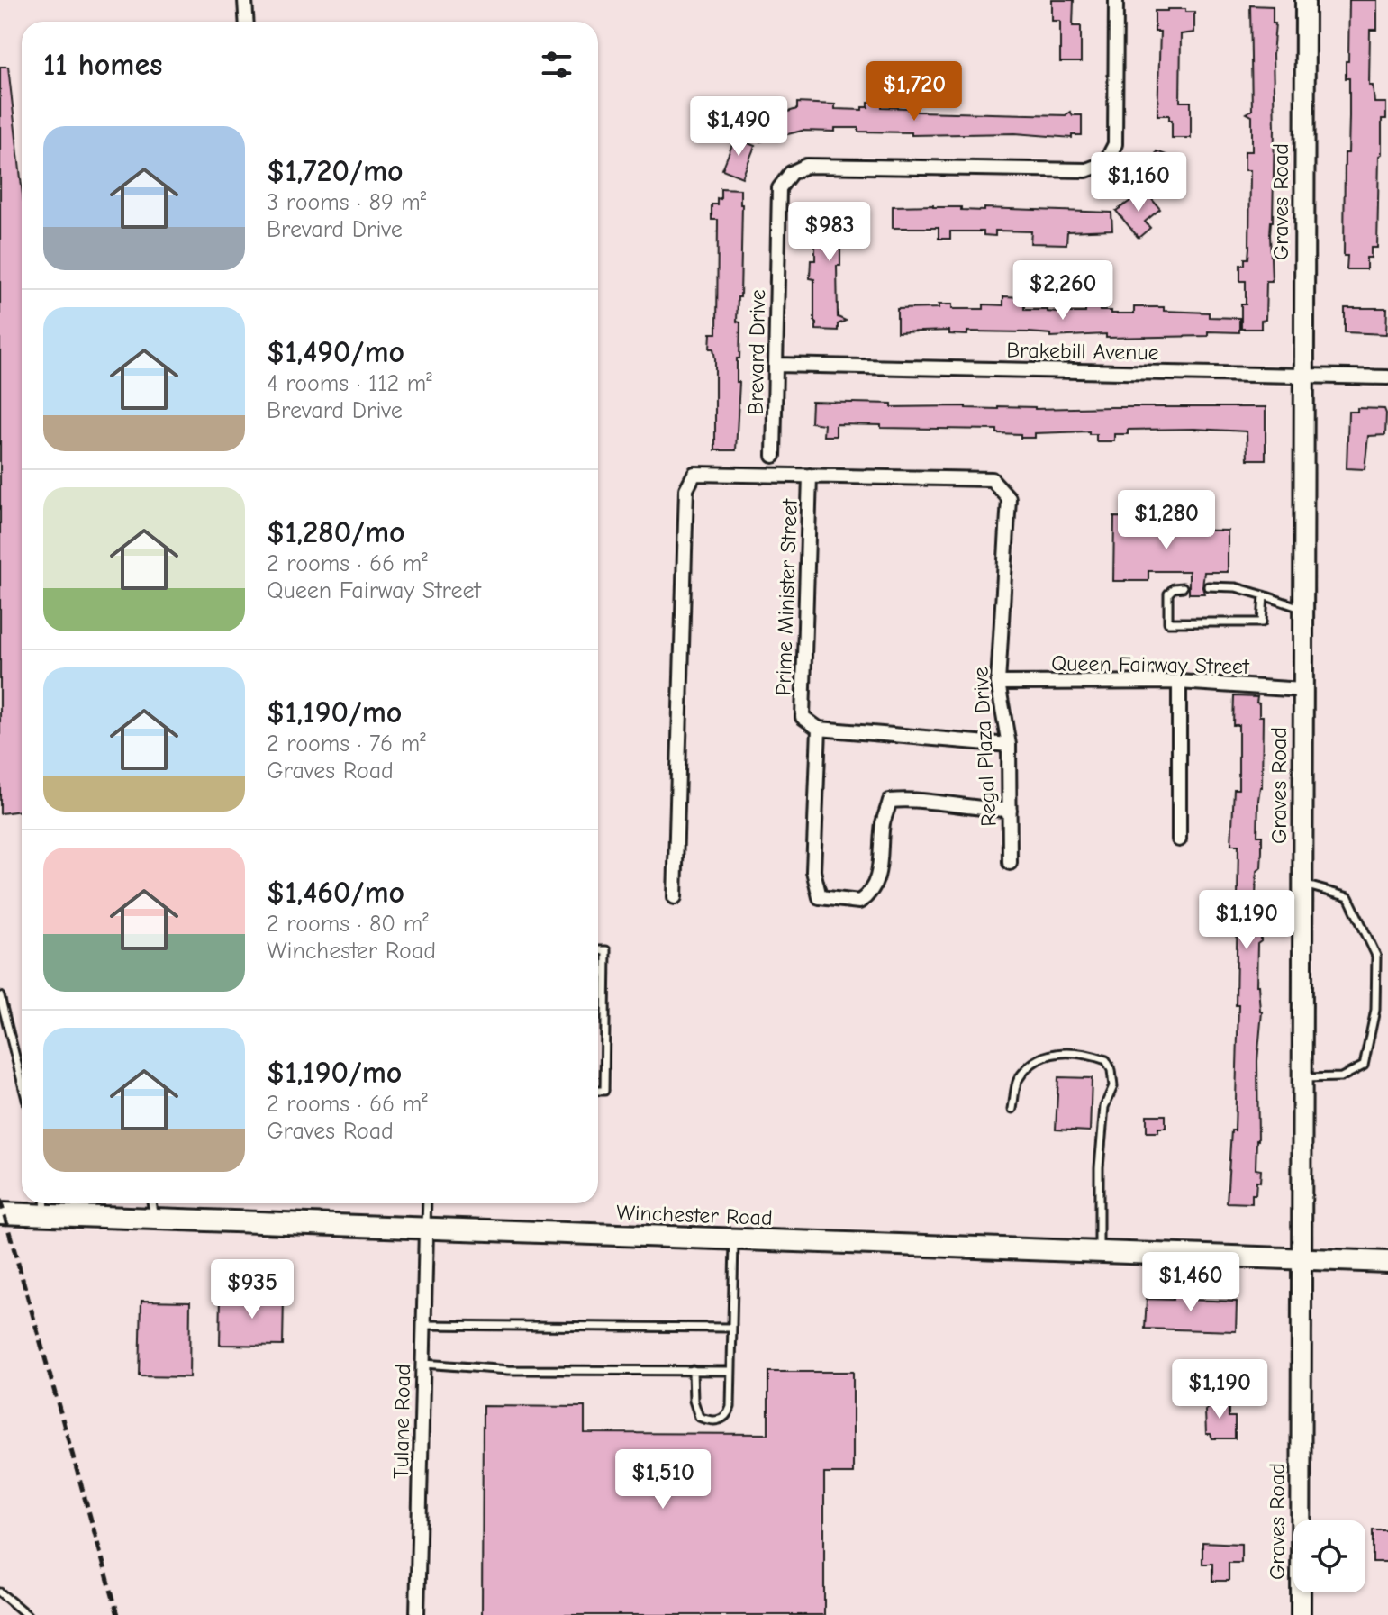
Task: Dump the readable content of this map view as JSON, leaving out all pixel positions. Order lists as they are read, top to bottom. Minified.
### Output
{"streets":{"main road":["Winchester Road"],"street":["Graves Road","Brakebill Avenue","Brevard Drive","Prime Minister Street","Queen Fairway Street","Regal Plaza Drive","Tulane Road"]},"crossings":[["Graves Road","Brakebill Avenue"],["Graves Road","Queen Fairway Street"],["Graves Road","Winchester Road"],["Brakebill Avenue","Brevard Drive"],["Prime Minister Street","Regal Plaza Drive"],["Queen Fairway Street","Regal Plaza Drive"],["Winchester Road","Tulane Road"]],"page":{"heading":"11 homes","price":["$1,720","$1,490","$1,160","$983","$2,260","$1,280","$1,190","$1,460","$935","$1,190","$1,510"],"list":[{"name":"$1,720/mo","note":"3 rooms · 89 m² · Brevard Drive"},{"name":"$1,490/mo","note":"4 rooms · 112 m² · Brevard Drive"},{"name":"$1,280/mo","note":"2 rooms · 66 m² · Queen Fairway Street"},{"name":"$1,190/mo","note":"2 rooms · 76 m² · Graves Road"},{"name":"$1,460/mo","note":"2 rooms · 80 m² · Winchester Road"},{"name":"$1,190/mo","note":"2 rooms · 66 m² · Graves Road"}]}}
